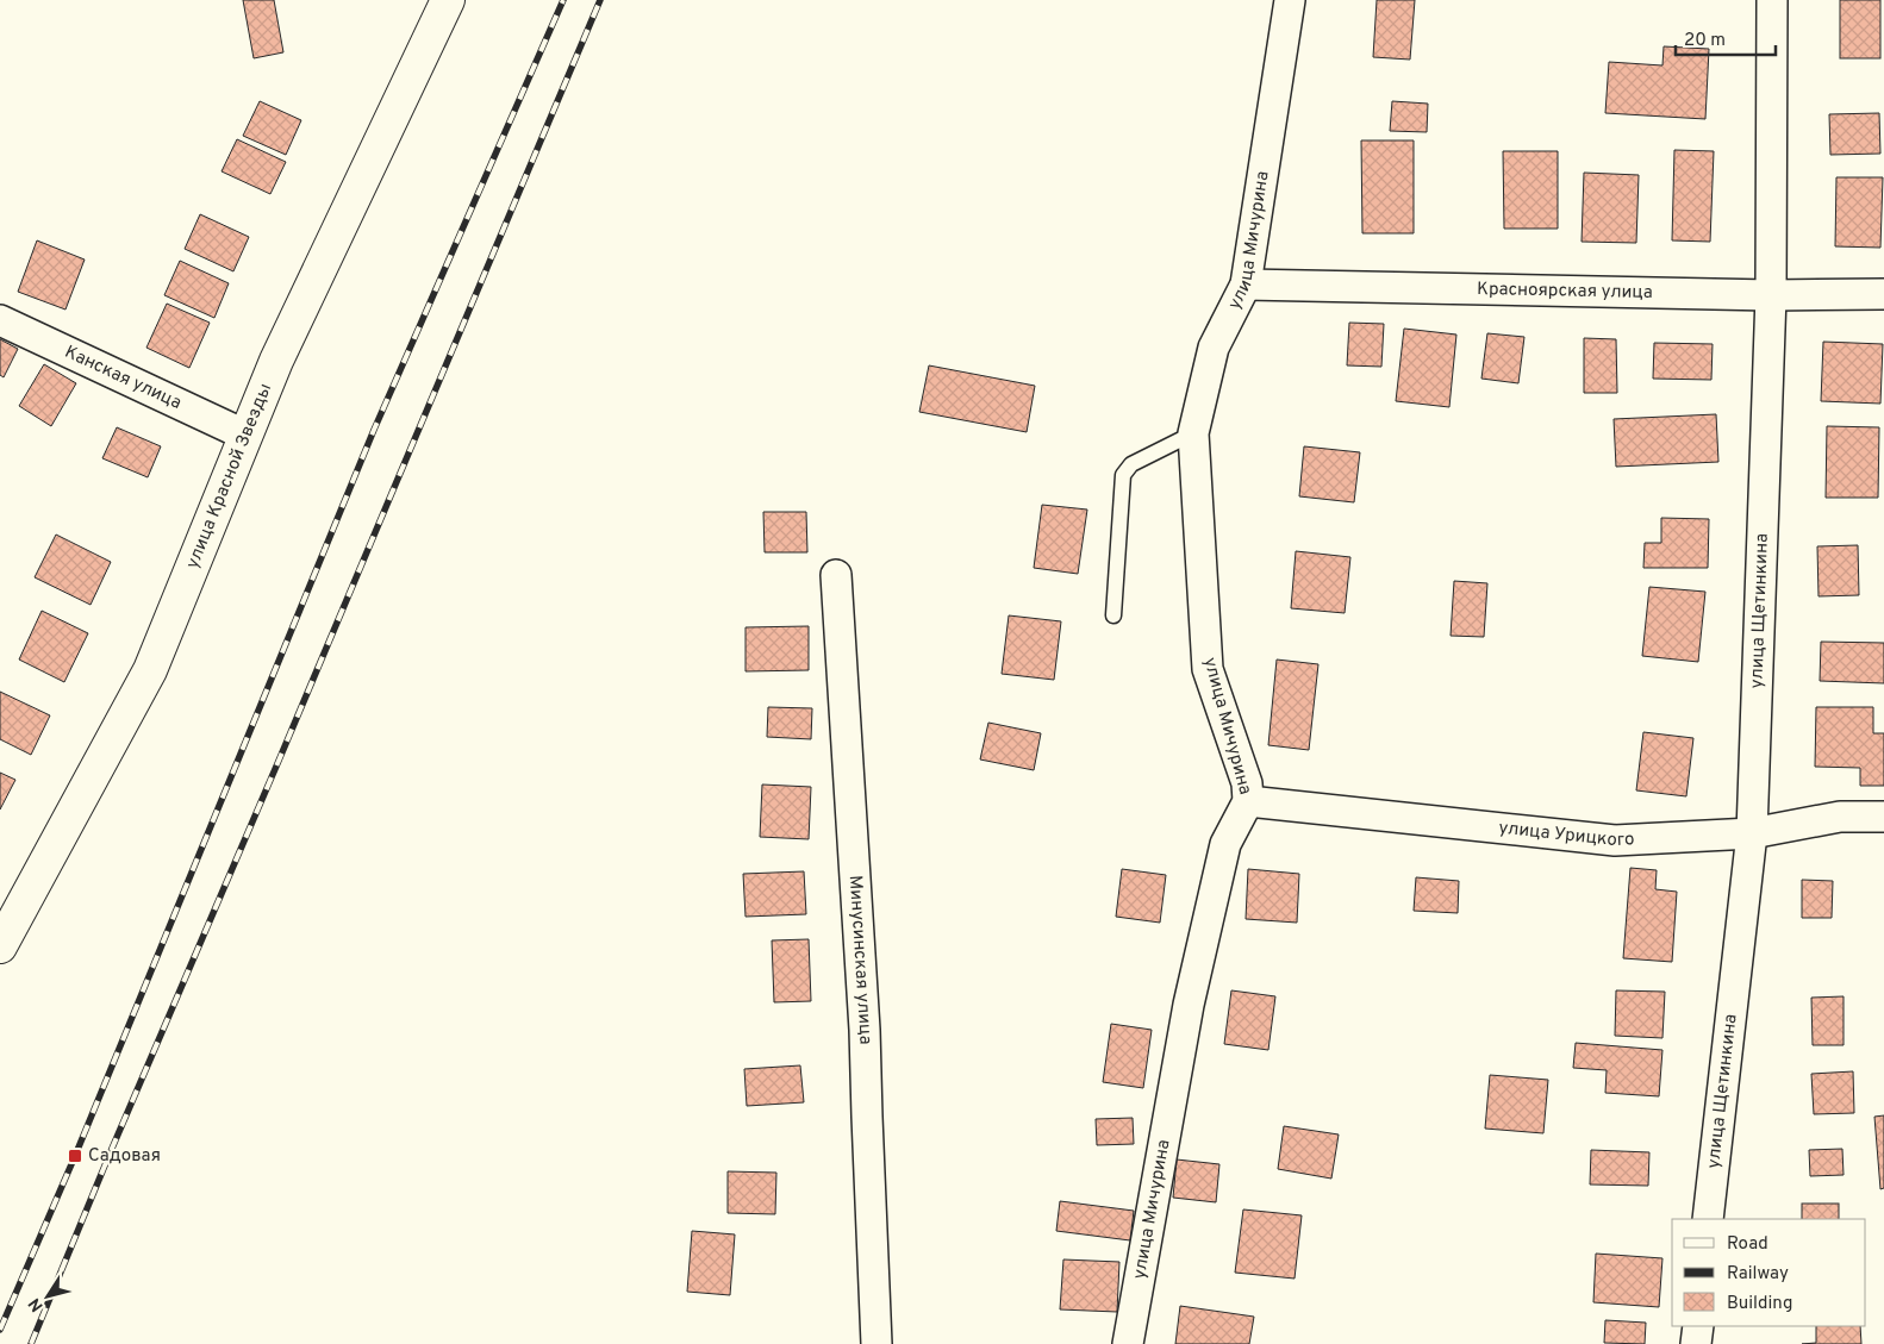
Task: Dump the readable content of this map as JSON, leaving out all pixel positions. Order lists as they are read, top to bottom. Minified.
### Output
{"streets":{"street":["улица Мичурина","Красноярская улица","Канская улица","улица Красной Звезды","улица Щетинкина","улица Урицкого","Минусинская улица"]},"crossings":[["улица Мичурина","Красноярская улица"],["улица Мичурина","улица Урицкого"],["Красноярская улица","улица Щетинкина"],["Канская улица","улица Красной Звезды"],["улица Щетинкина","улица Урицкого"]],"places":{"transit":["Садовая"]},"legend":["Road","Railway","Building"],"scale_bar":"20 m","north":"bottom left"}
